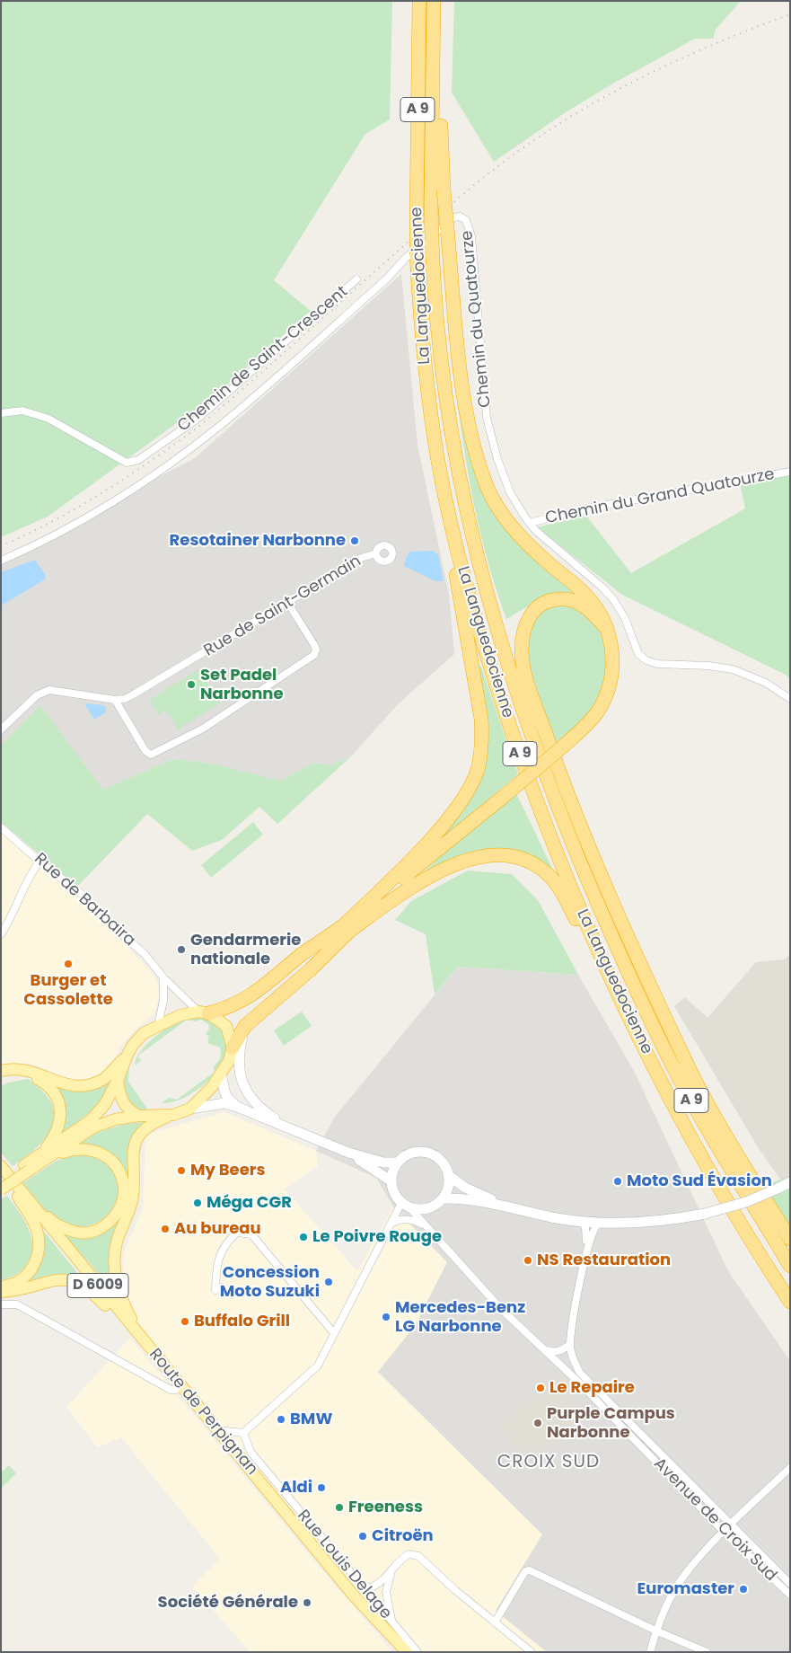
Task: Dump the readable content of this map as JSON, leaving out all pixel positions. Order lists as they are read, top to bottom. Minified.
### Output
{"streets":{"highway":["A 9","La Languedocienne"],"main road":["D 6009","Route de Perpignan"],"street":["Chemin du Quatourze","Chemin de Saint-Crescent","Chemin du Grand Quatourze","Rue de Saint-Germain","Rue de Barbaira","Avenue de Croix Sud","Rue Louis Delage"]},"crossings":[["Chemin du Quatourze","Chemin du Grand Quatourze"],["Rue de Barbaira","D 6009"],["D 6009","Route de Perpignan"]],"districts":["CROIX SUD"],"places":["Resotainer Narbonne","Set Padel Narbonne","Gendarmerie nationale","Burger et Cassolette","My Beers","Moto Sud Évasion","Méga CGR","Au bureau","Le Poivre Rouge","NS Restauration","Concession Moto Suzuki","Mercedes-Benz LG Narbonne","Buffalo Grill","Le Repaire","BMW","Purple Campus Narbonne","Aldi","Freeness","Citroën","Euromaster","Société Générale"]}
